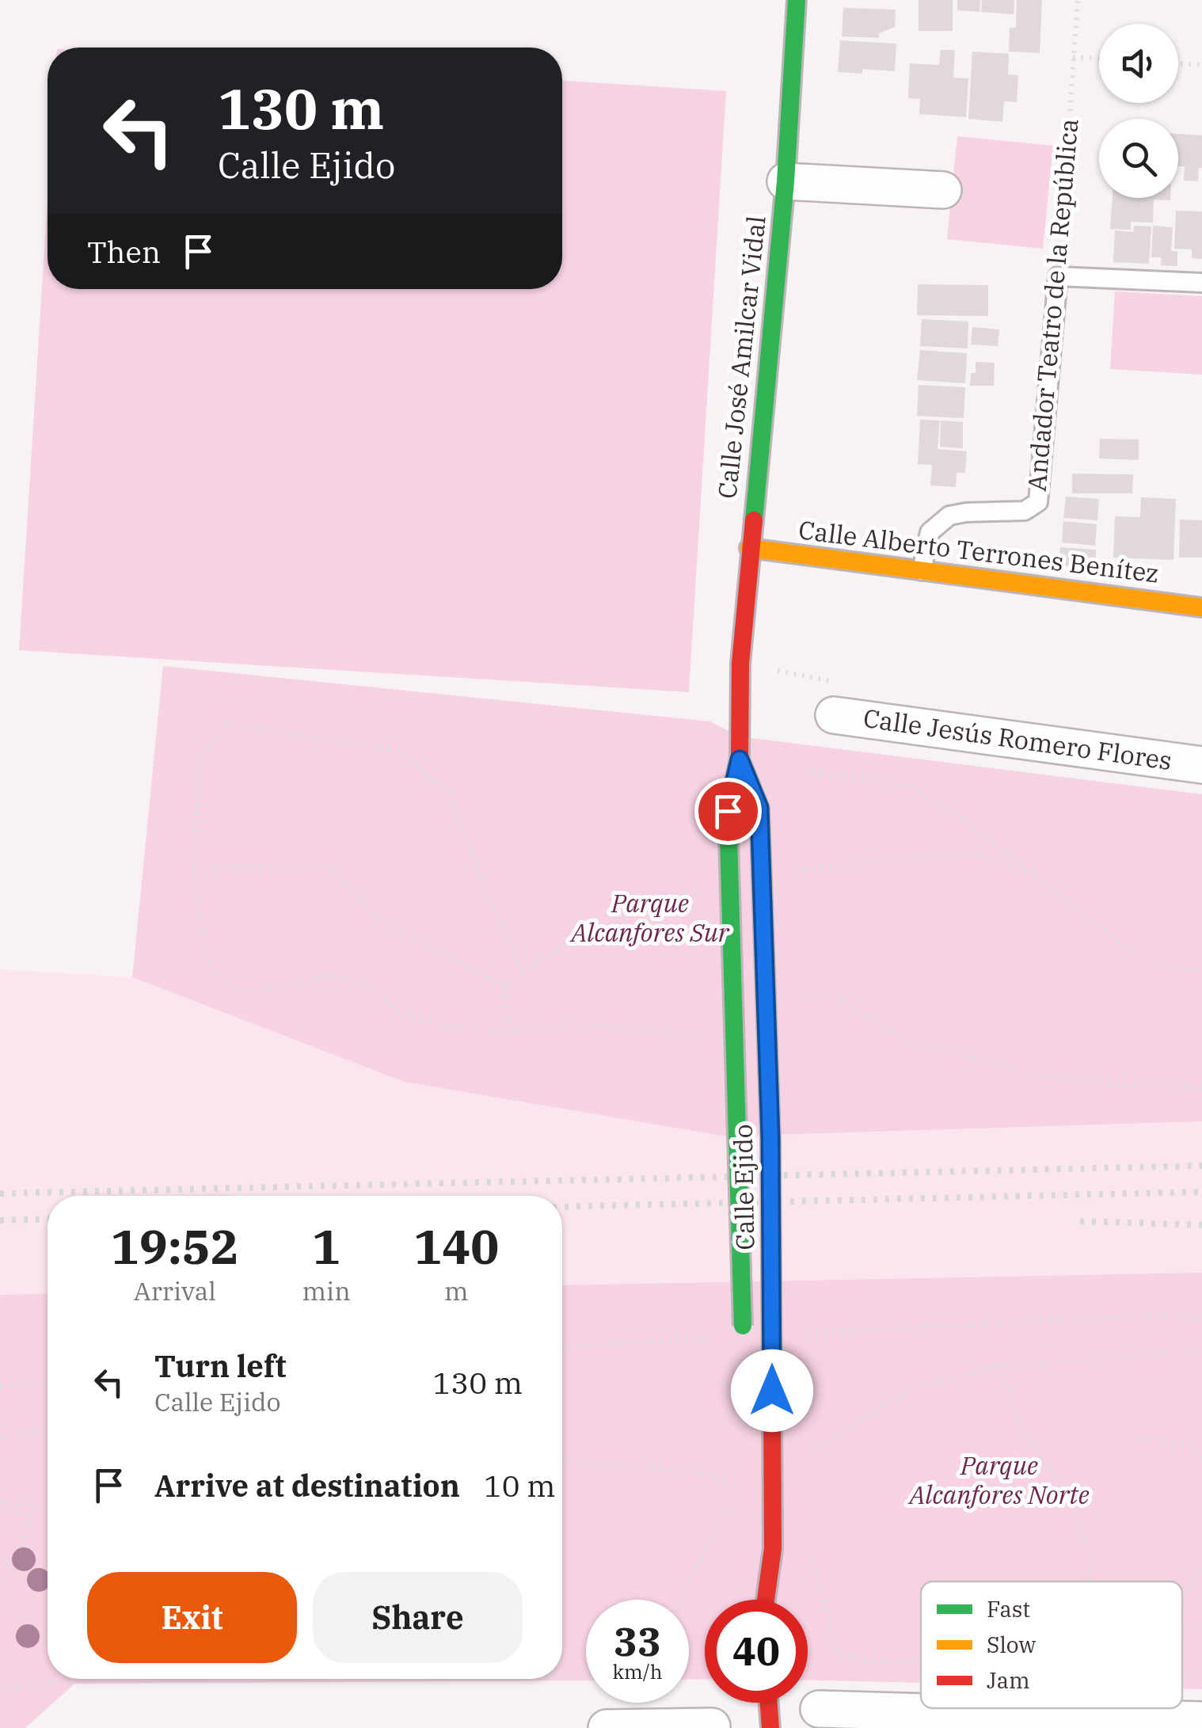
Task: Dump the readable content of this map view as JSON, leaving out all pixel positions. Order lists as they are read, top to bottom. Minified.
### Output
{"streets":{"street":["Calle José Amilcar Vidal","Calle Alberto Terrones Benítez","Calle Jesús Romero Flores","Calle Ejido"],"lane":["Andador Teatro de la República"]},"crossings":[["Andador Teatro de la República","Calle Alberto Terrones Benítez"],["Calle José Amilcar Vidal","Calle Alberto Terrones Benítez"],["Calle José Amilcar Vidal","Calle Ejido"]],"parks":["Parque Alcanfores Sur","Parque Alcanfores Norte"],"legend":["Fast","Slow","Jam"],"page":{"turn":["130 m","Calle Ejido"],"then":"Then","eta":["19:52","Arrival","1","min","140","m"],"list":[{"name":"Turn left","note":"Calle Ejido","value":"130 m"},{"name":"Arrive at destination","value":"10 m"}],"buttons":["Exit","Share"],"speed":"33 km/h","limit":"40"}}
